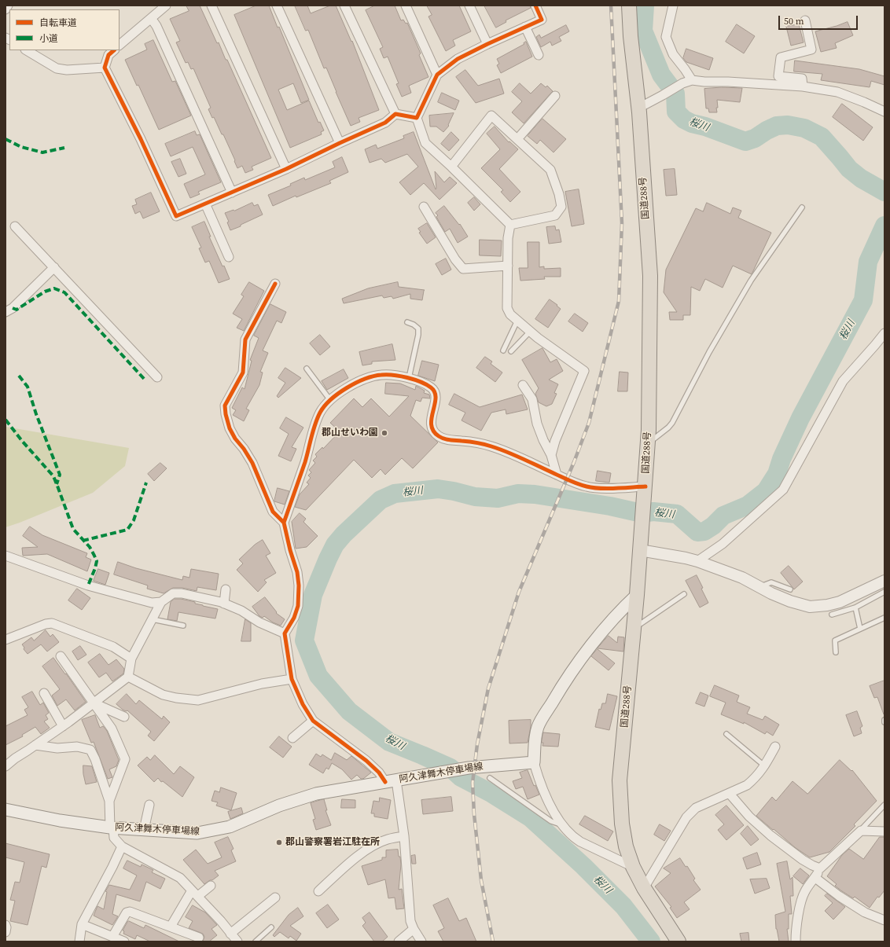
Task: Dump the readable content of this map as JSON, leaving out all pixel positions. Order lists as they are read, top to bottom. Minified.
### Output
{"streets":{"highway":["国道288号"],"main road":["阿久津舞木停車場線"]},"water":["桜川"],"places":["郡山せいわ園","郡山警察署岩江駐在所"],"legend":["自転車道","小道"],"scale_bar":"50 m"}
